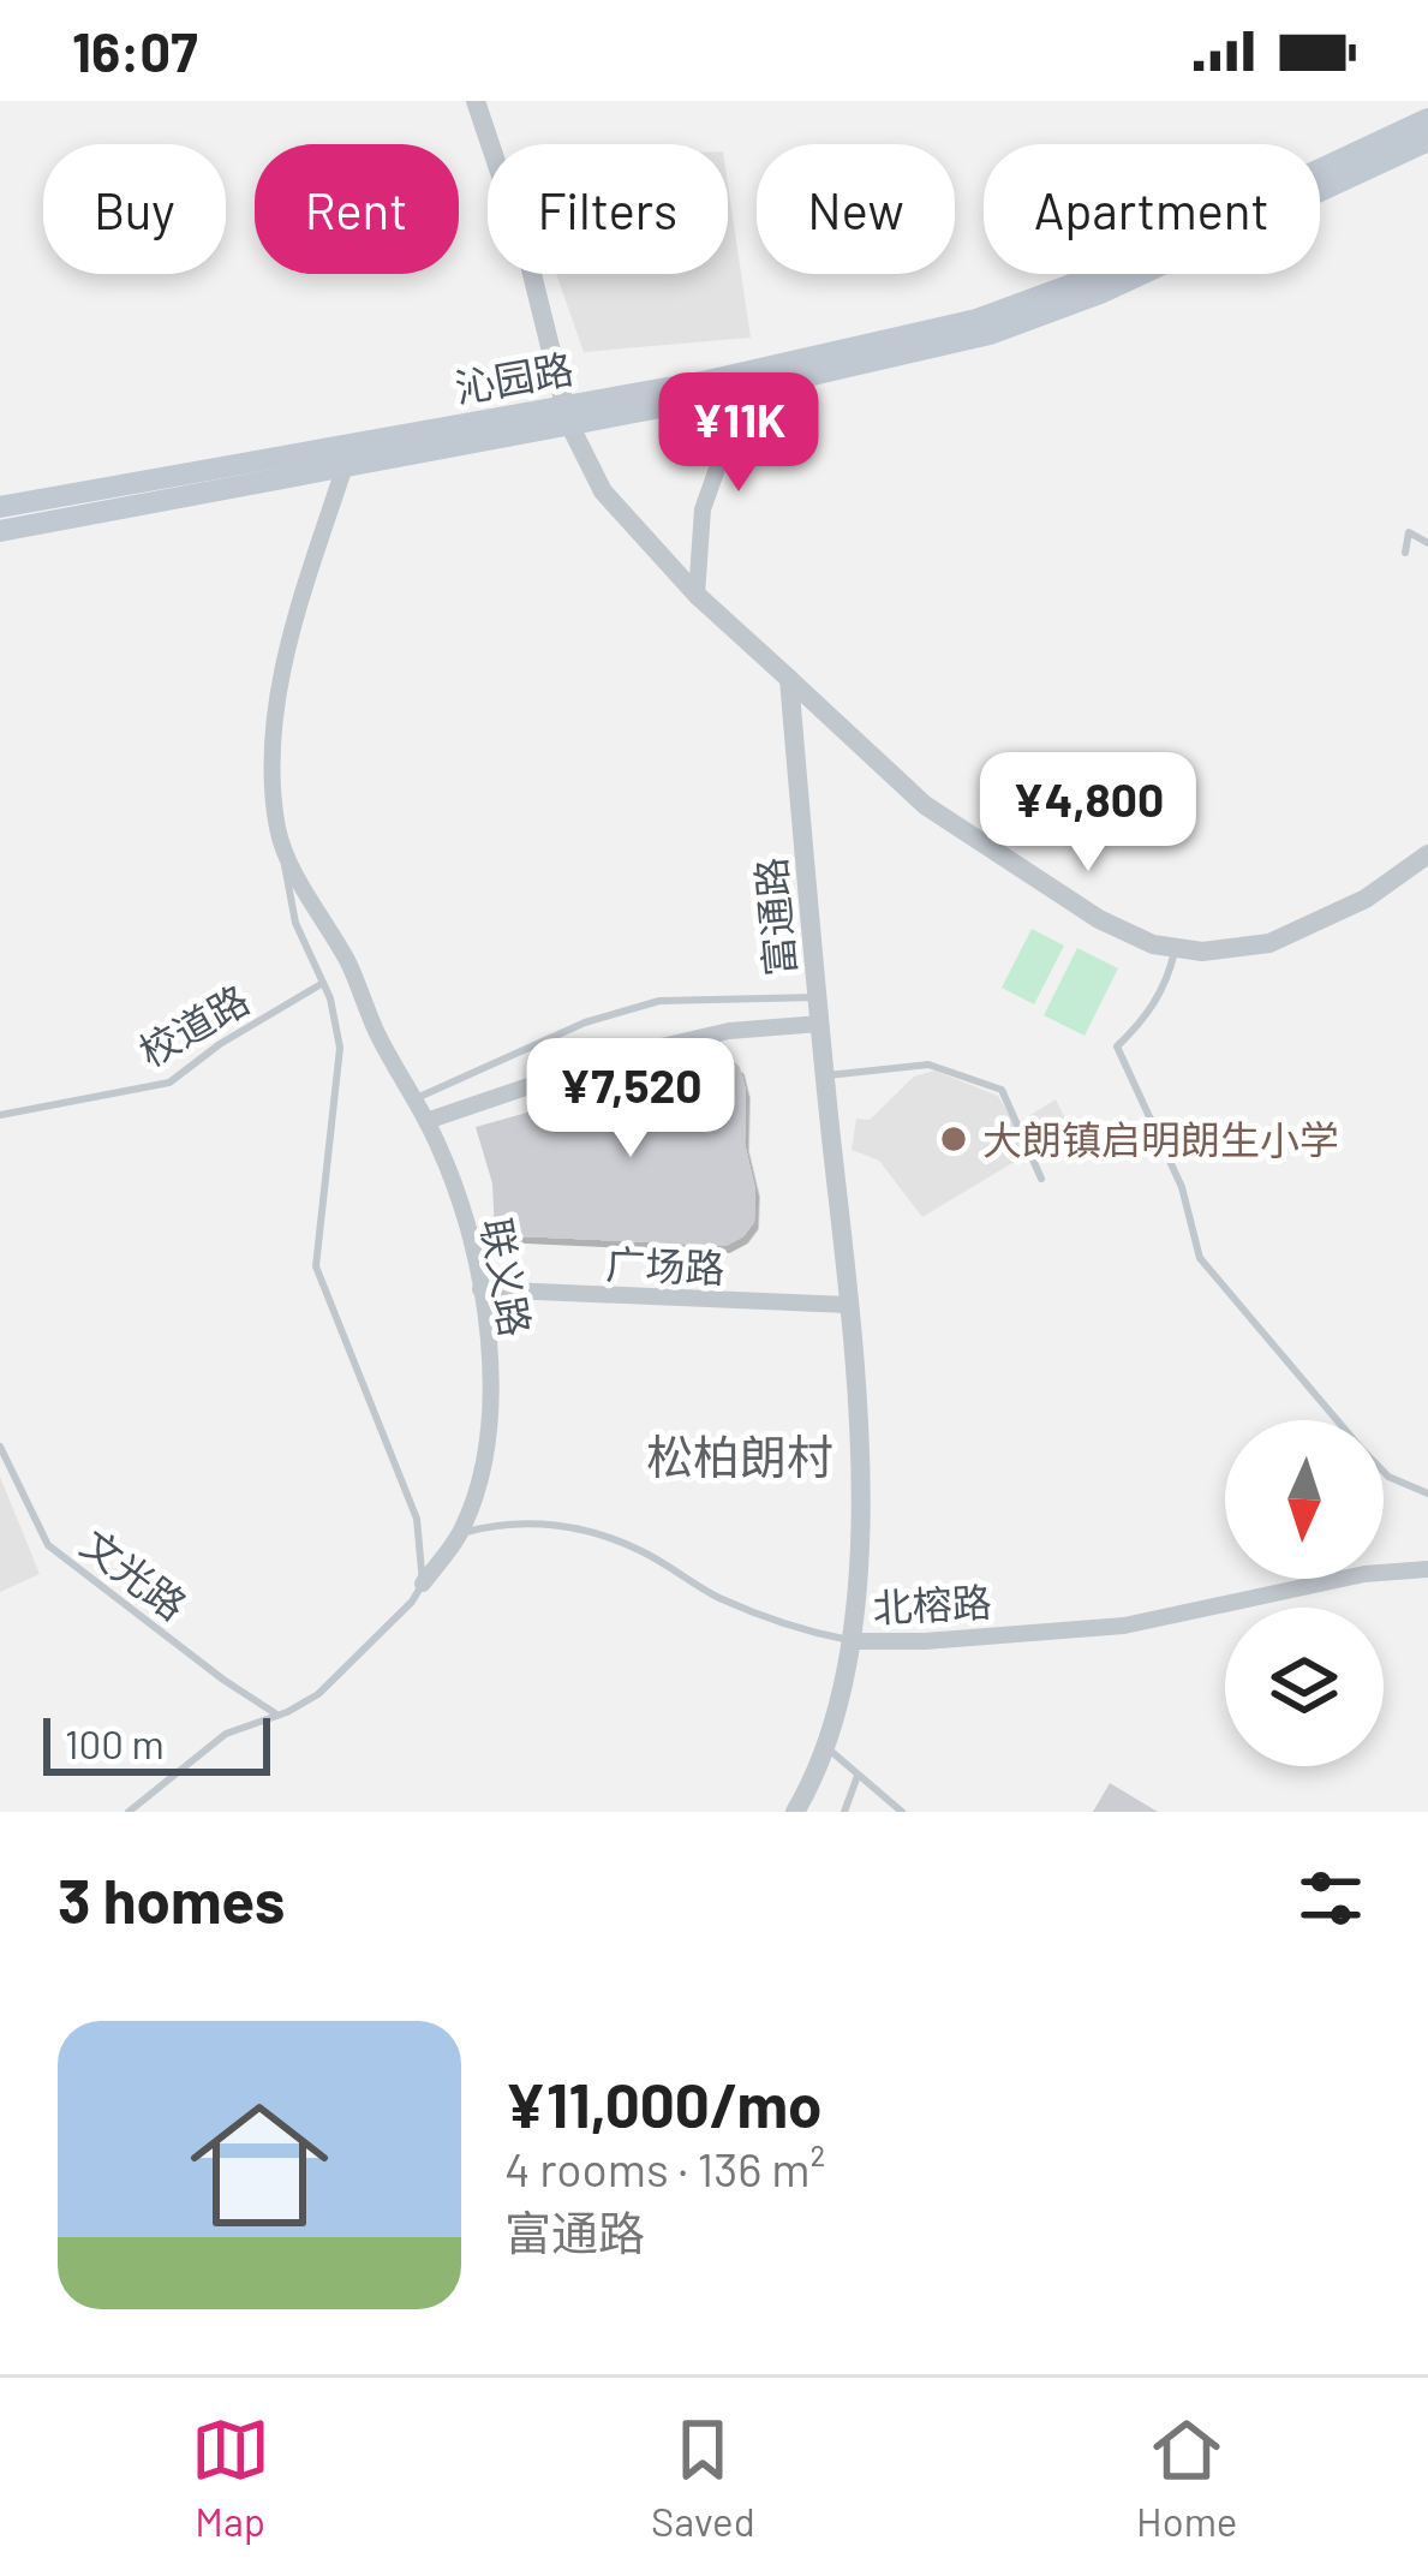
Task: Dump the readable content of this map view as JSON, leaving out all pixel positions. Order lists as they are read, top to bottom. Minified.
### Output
{"streets":{"main road":["沁园路"],"street":["富通路","广场路","联义路","北榕路"],"lane":["校道路","文光路"]},"crossings":[["沁园路","联义路"],["富通路","广场路"],["富通路","北榕路"],["广场路","联义路"],["联义路","文光路"],["联义路","北榕路"]],"districts":["松柏朗村"],"places":["大朗镇启明朗生小学"],"scale_bar":"100 m","north":"bottom","page":{"status":"16:07","chip":["Buy","Rent","Filters","New","Apartment"],"price":["¥11K","¥4,800","¥7,520"],"scale":"100 m","heading":"3 homes","list":[{"name":"¥11,000/mo","note":"4 rooms · 136 m² · 富通路"}],"tabs":["Map","Saved","Home"]}}
